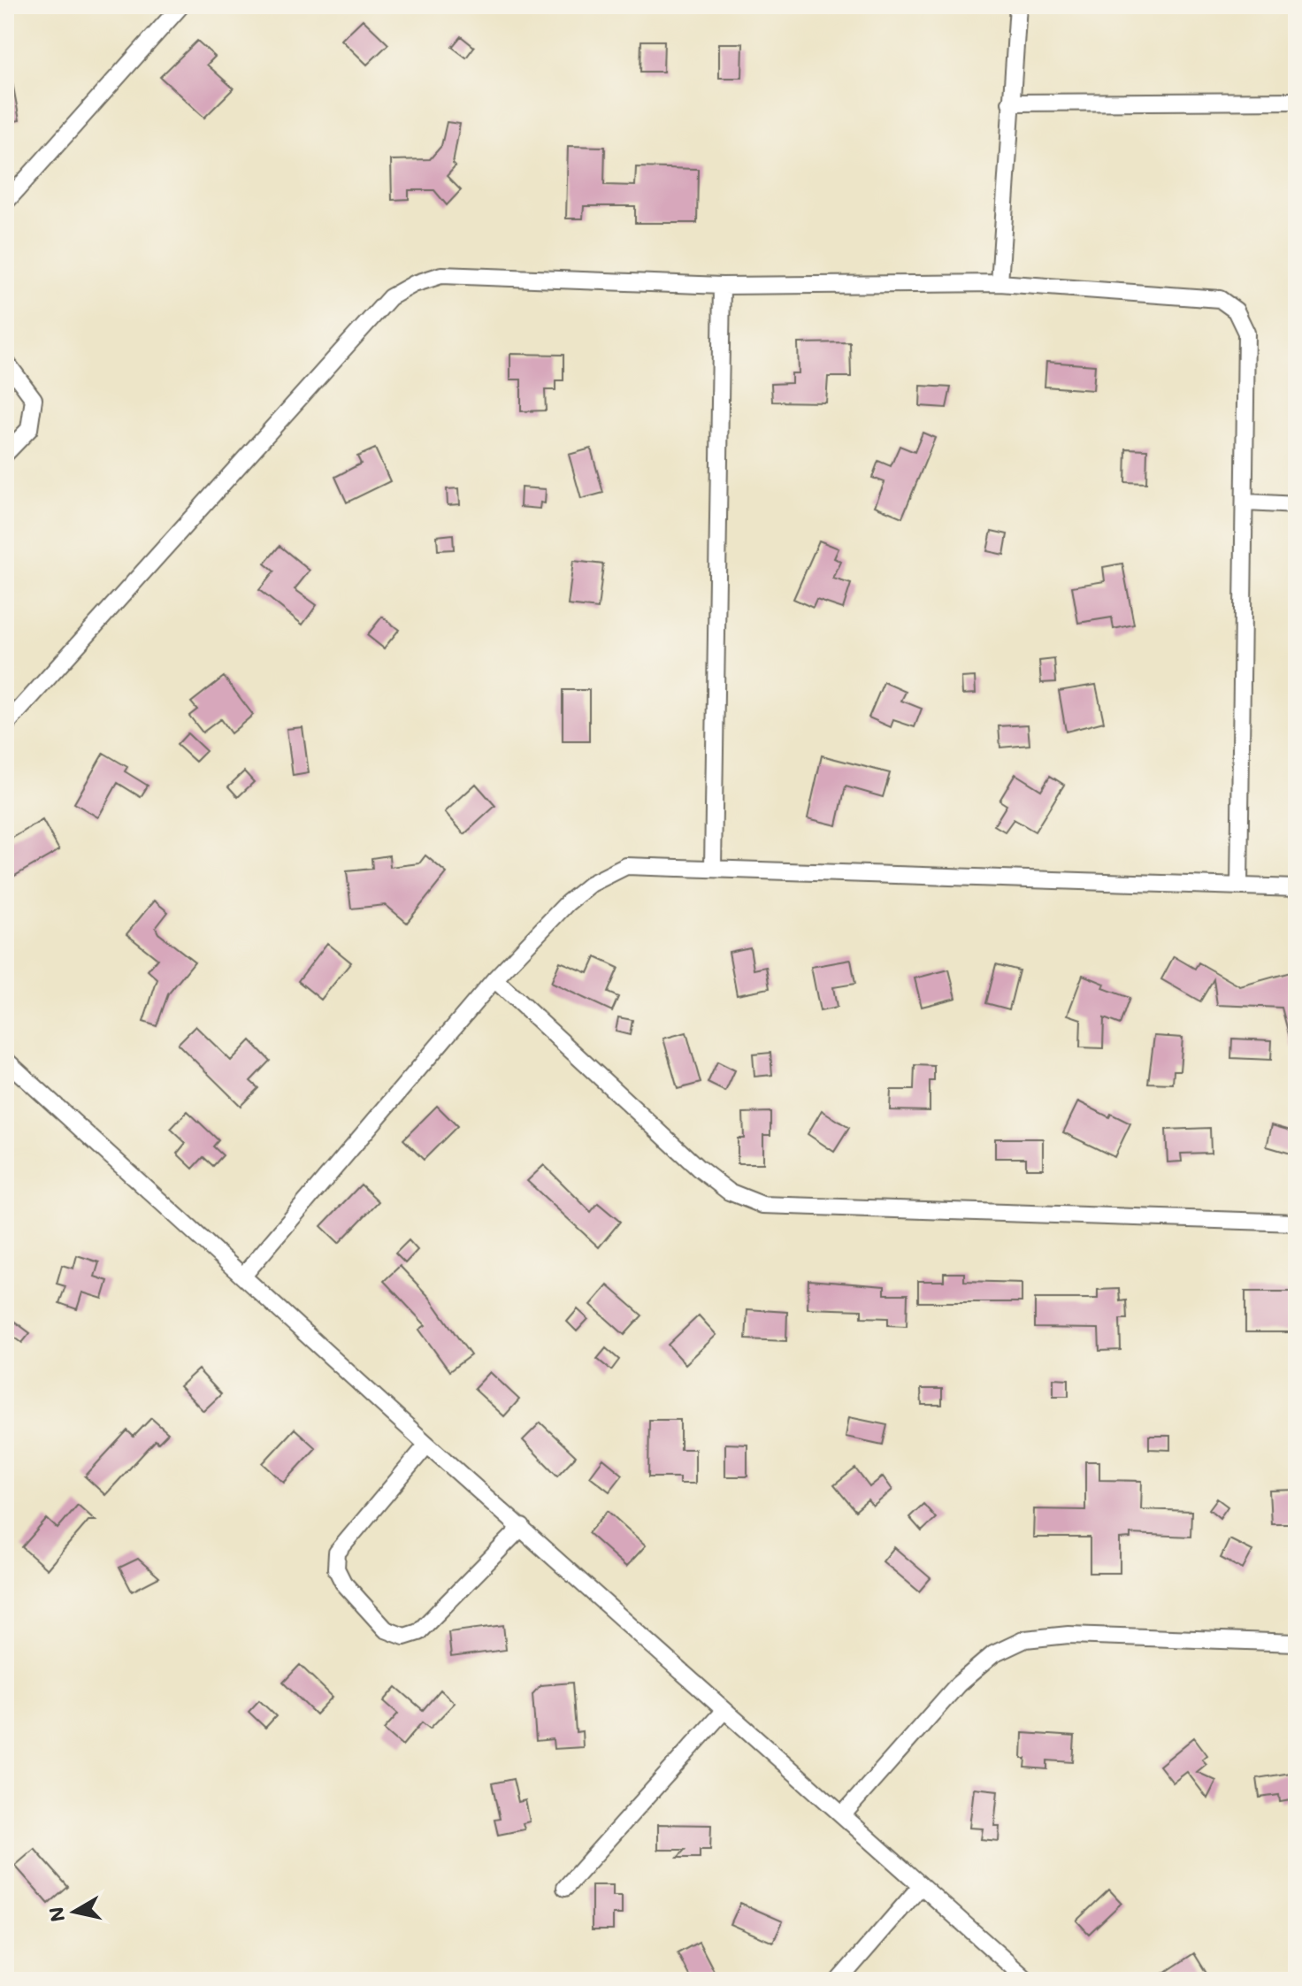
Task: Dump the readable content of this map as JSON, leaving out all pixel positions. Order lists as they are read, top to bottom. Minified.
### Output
{"north":"left"}
